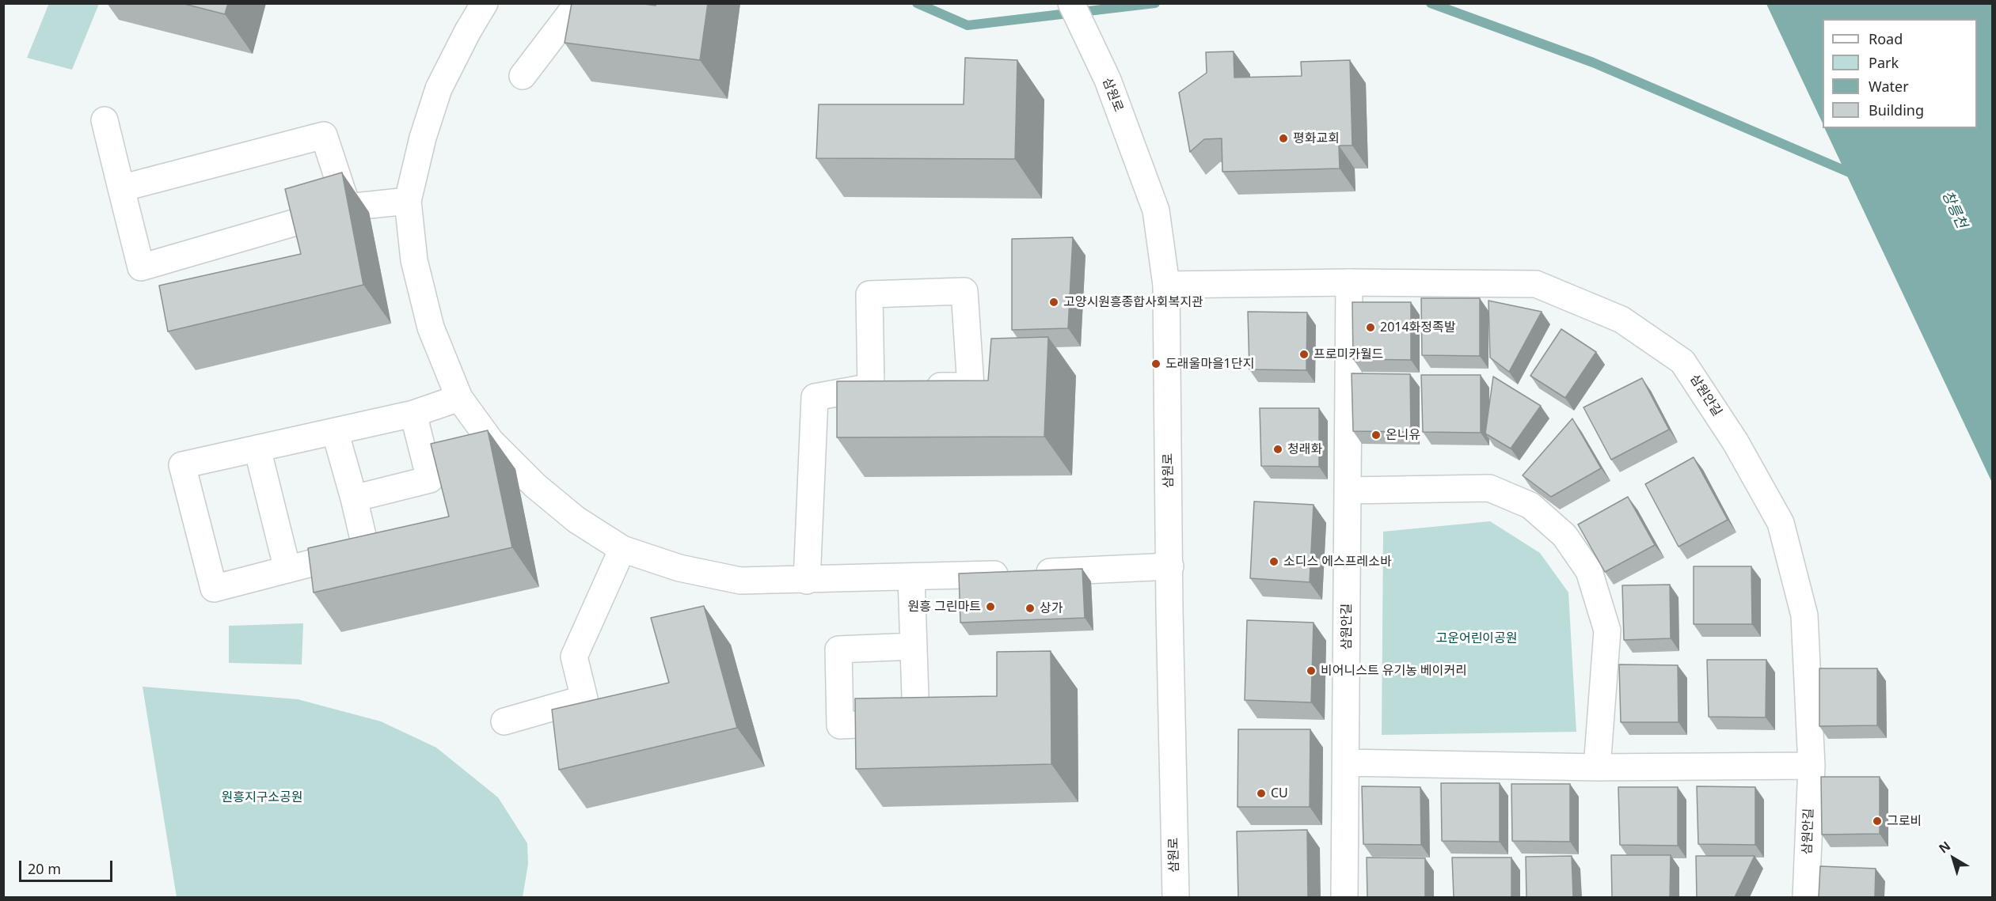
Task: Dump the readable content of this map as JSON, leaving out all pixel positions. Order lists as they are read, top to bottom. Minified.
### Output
{"streets":{"street":["삼원로","삼원안길"]},"crossings":[["삼원로","삼원안길"]],"water":["창릉천"],"parks":["고운어린이공원","원흥지구소공원"],"places":["평화교회","고양시원흥종합사회복지관","2014화정족발","프로미카월드","도래울마을1단지","온니유","청래화","소디스 에스프레소바","원흥 그린마트","상가","비어니스트 유기농 베이커리","CU","그로비"],"legend":["Road","Park","Water","Building"],"scale_bar":"20 m","north":"top left"}
